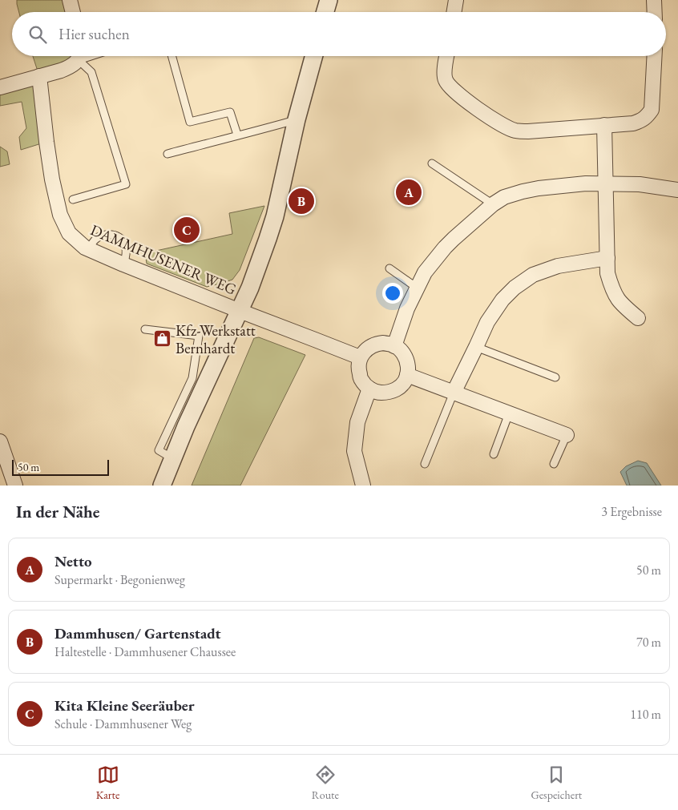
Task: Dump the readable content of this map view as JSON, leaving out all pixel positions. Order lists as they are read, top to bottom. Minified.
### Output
{"streets":{"street":["DAMMHUSENER WEG"]},"places":{"shop":["Kfz-Werkstatt Bernhardt"]},"scale_bar":"50 m","page":{"search":"Hier suchen","pins":["A","B","C"],"scale":"50 m","heading":["In der Nähe","3 Ergebnisse"],"list":[{"mark":"A","name":"Netto","note":"Supermarkt · Begonienweg","value":"50 m"},{"mark":"B","name":"Dammhusen/ Gartenstadt","note":"Haltestelle · Dammhusener Chaussee","value":"70 m"},{"mark":"C","name":"Kita Kleine Seeräuber","note":"Schule · Dammhusener Weg","value":"110 m"}],"nav":["Karte","Route","Gespeichert"]}}
